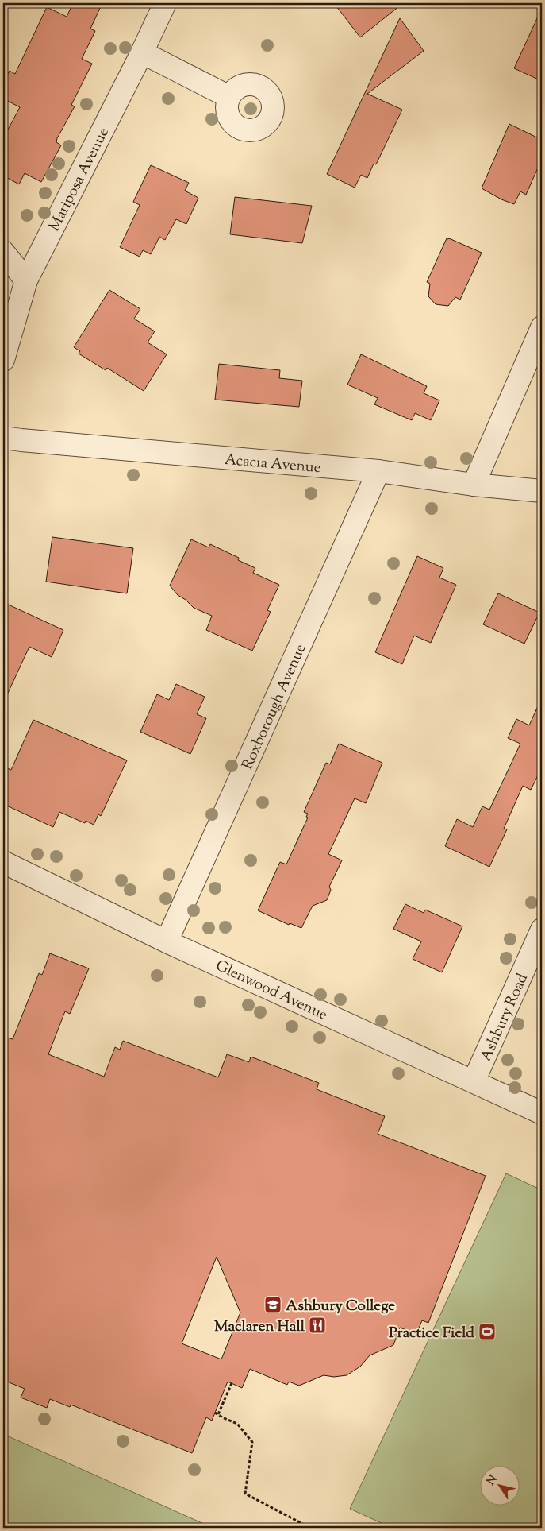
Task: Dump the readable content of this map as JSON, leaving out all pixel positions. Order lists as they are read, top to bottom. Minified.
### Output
{"streets":{"street":["Mariposa Avenue","Acacia Avenue","Roxborough Avenue","Glenwood Avenue","Ashbury Road"]},"crossings":[["Acacia Avenue","Roxborough Avenue"],["Roxborough Avenue","Glenwood Avenue"],["Glenwood Avenue","Ashbury Road"]],"places":{"school or university":["Ashbury College"],"restaurant":["Maclaren Hall"],"sports":["Practice Field"]},"north":"top left"}
